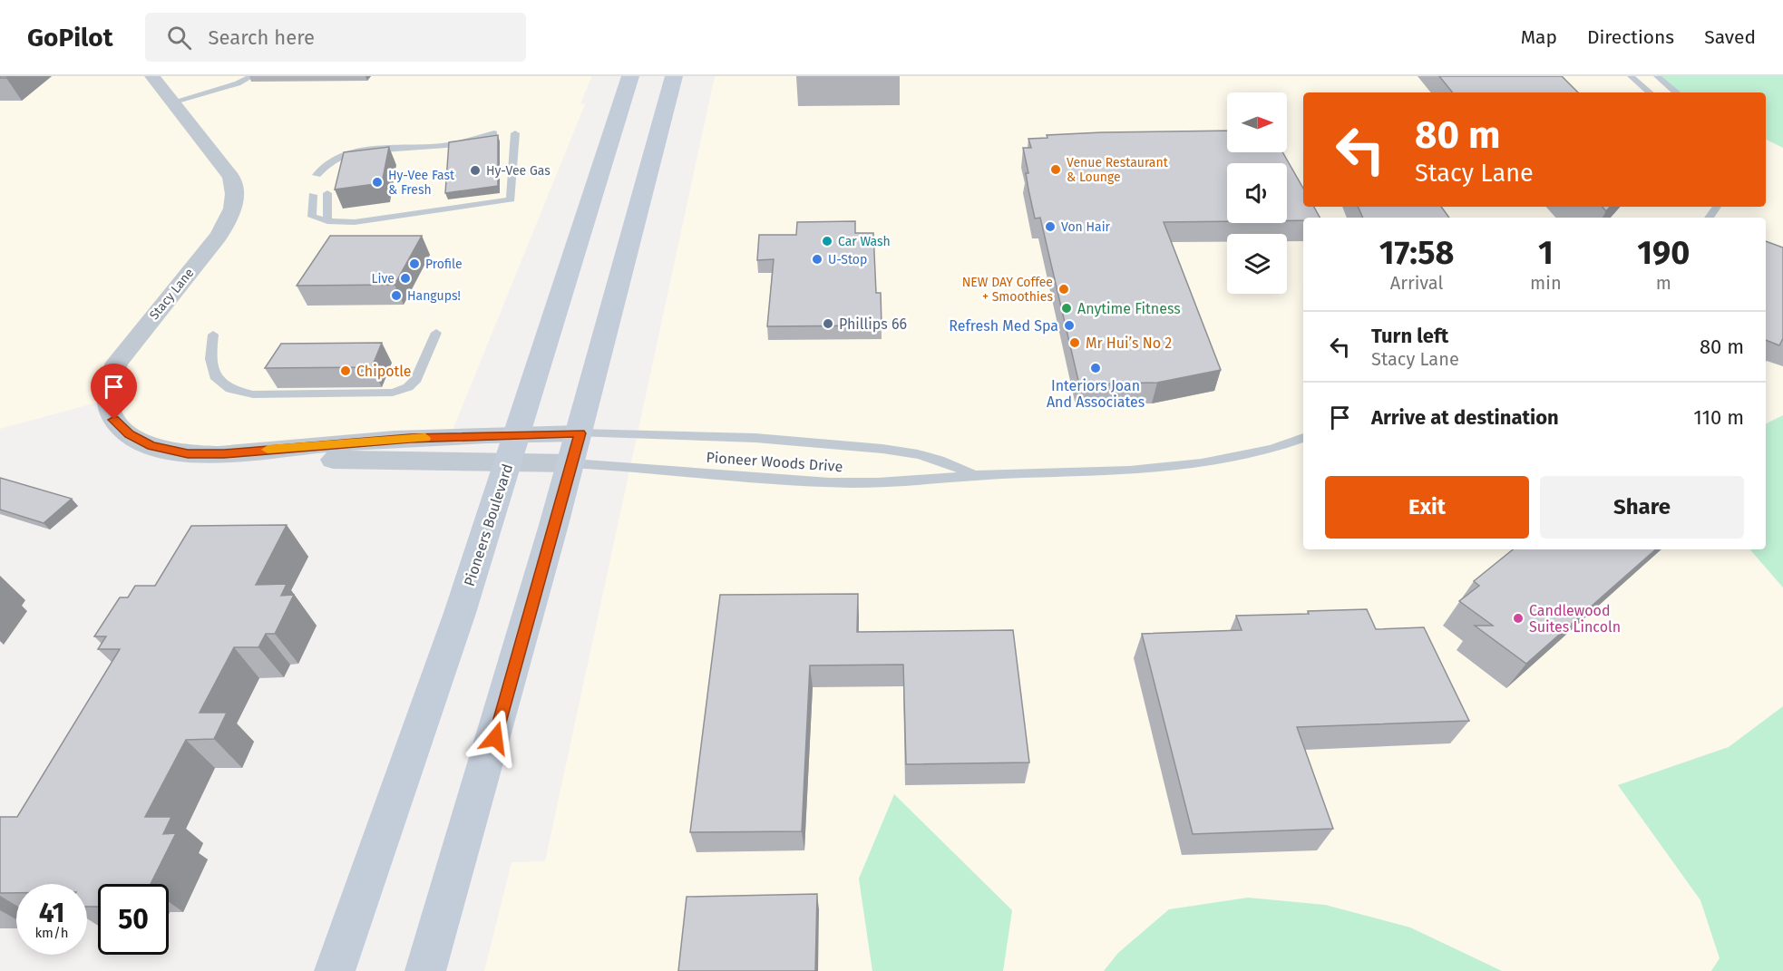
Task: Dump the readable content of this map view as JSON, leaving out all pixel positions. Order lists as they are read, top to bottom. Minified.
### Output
{"streets":{"main road":["Pioneers Boulevard"],"street":["Stacy Lane"],"lane":["Pioneer Woods Drive"]},"crossings":[["Stacy Lane","Pioneer Woods Drive"],["Stacy Lane","Pioneers Boulevard"]],"places":["Venue Restaurant & Lounge","Hy-Vee Gas","Hy-Vee Fast & Fresh","Von Hair","Car Wash","U-Stop","Profile","Live","NEW DAY Coffee + Smoothies","Hangups!","Anytime Fitness","Phillips 66","Refresh Med Spa","Mr Hui’s No 2","Interiors Joan And Associates","Chipotle","Candlewood Suites Lincoln"],"north":"right","page":{"header":"GoPilot","search":"Search here","nav":["Map","Directions","Saved"],"turn":["80 m","Stacy Lane"],"eta":["17:58","Arrival","1","min","190","m"],"list":[{"name":"Turn left","note":"Stacy Lane","value":"80 m"},{"name":"Arrive at destination","value":"110 m"}],"buttons":["Exit","Share"],"speed":"41 km/h","limit":"50"}}
